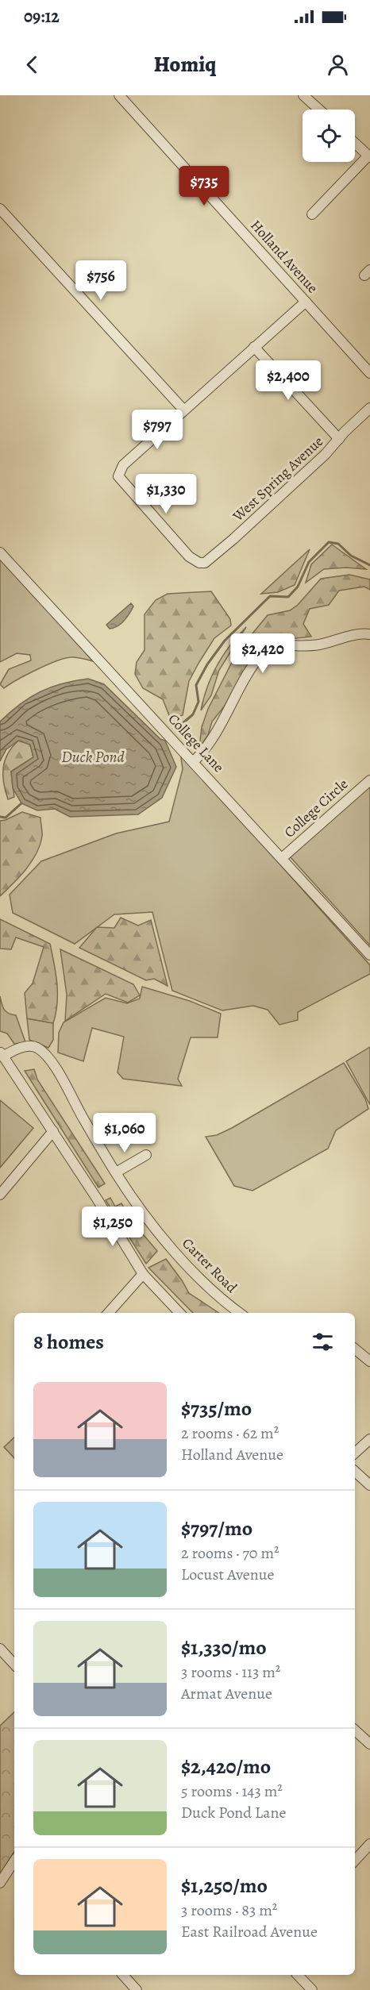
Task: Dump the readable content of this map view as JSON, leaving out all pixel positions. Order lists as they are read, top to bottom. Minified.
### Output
{"streets":{"street":["Holland Avenue","West Spring Avenue","College Lane","College Circle","Carter Road"]},"crossings":[["College Lane","College Circle"]],"water":["Duck Pond"],"page":{"status":"09:12","header":"Homiq","price":["$735","$756","$2,400","$797","$1,330","$2,420","$1,060","$1,250"],"heading":"8 homes","list":[{"name":"$735/mo","note":"2 rooms · 62 m² · Holland Avenue"},{"name":"$797/mo","note":"2 rooms · 70 m² · Locust Avenue"},{"name":"$1,330/mo","note":"3 rooms · 113 m² · Armat Avenue"},{"name":"$2,420/mo","note":"5 rooms · 143 m² · Duck Pond Lane"},{"name":"$1,250/mo","note":"3 rooms · 83 m² · East Railroad Avenue"}]}}
